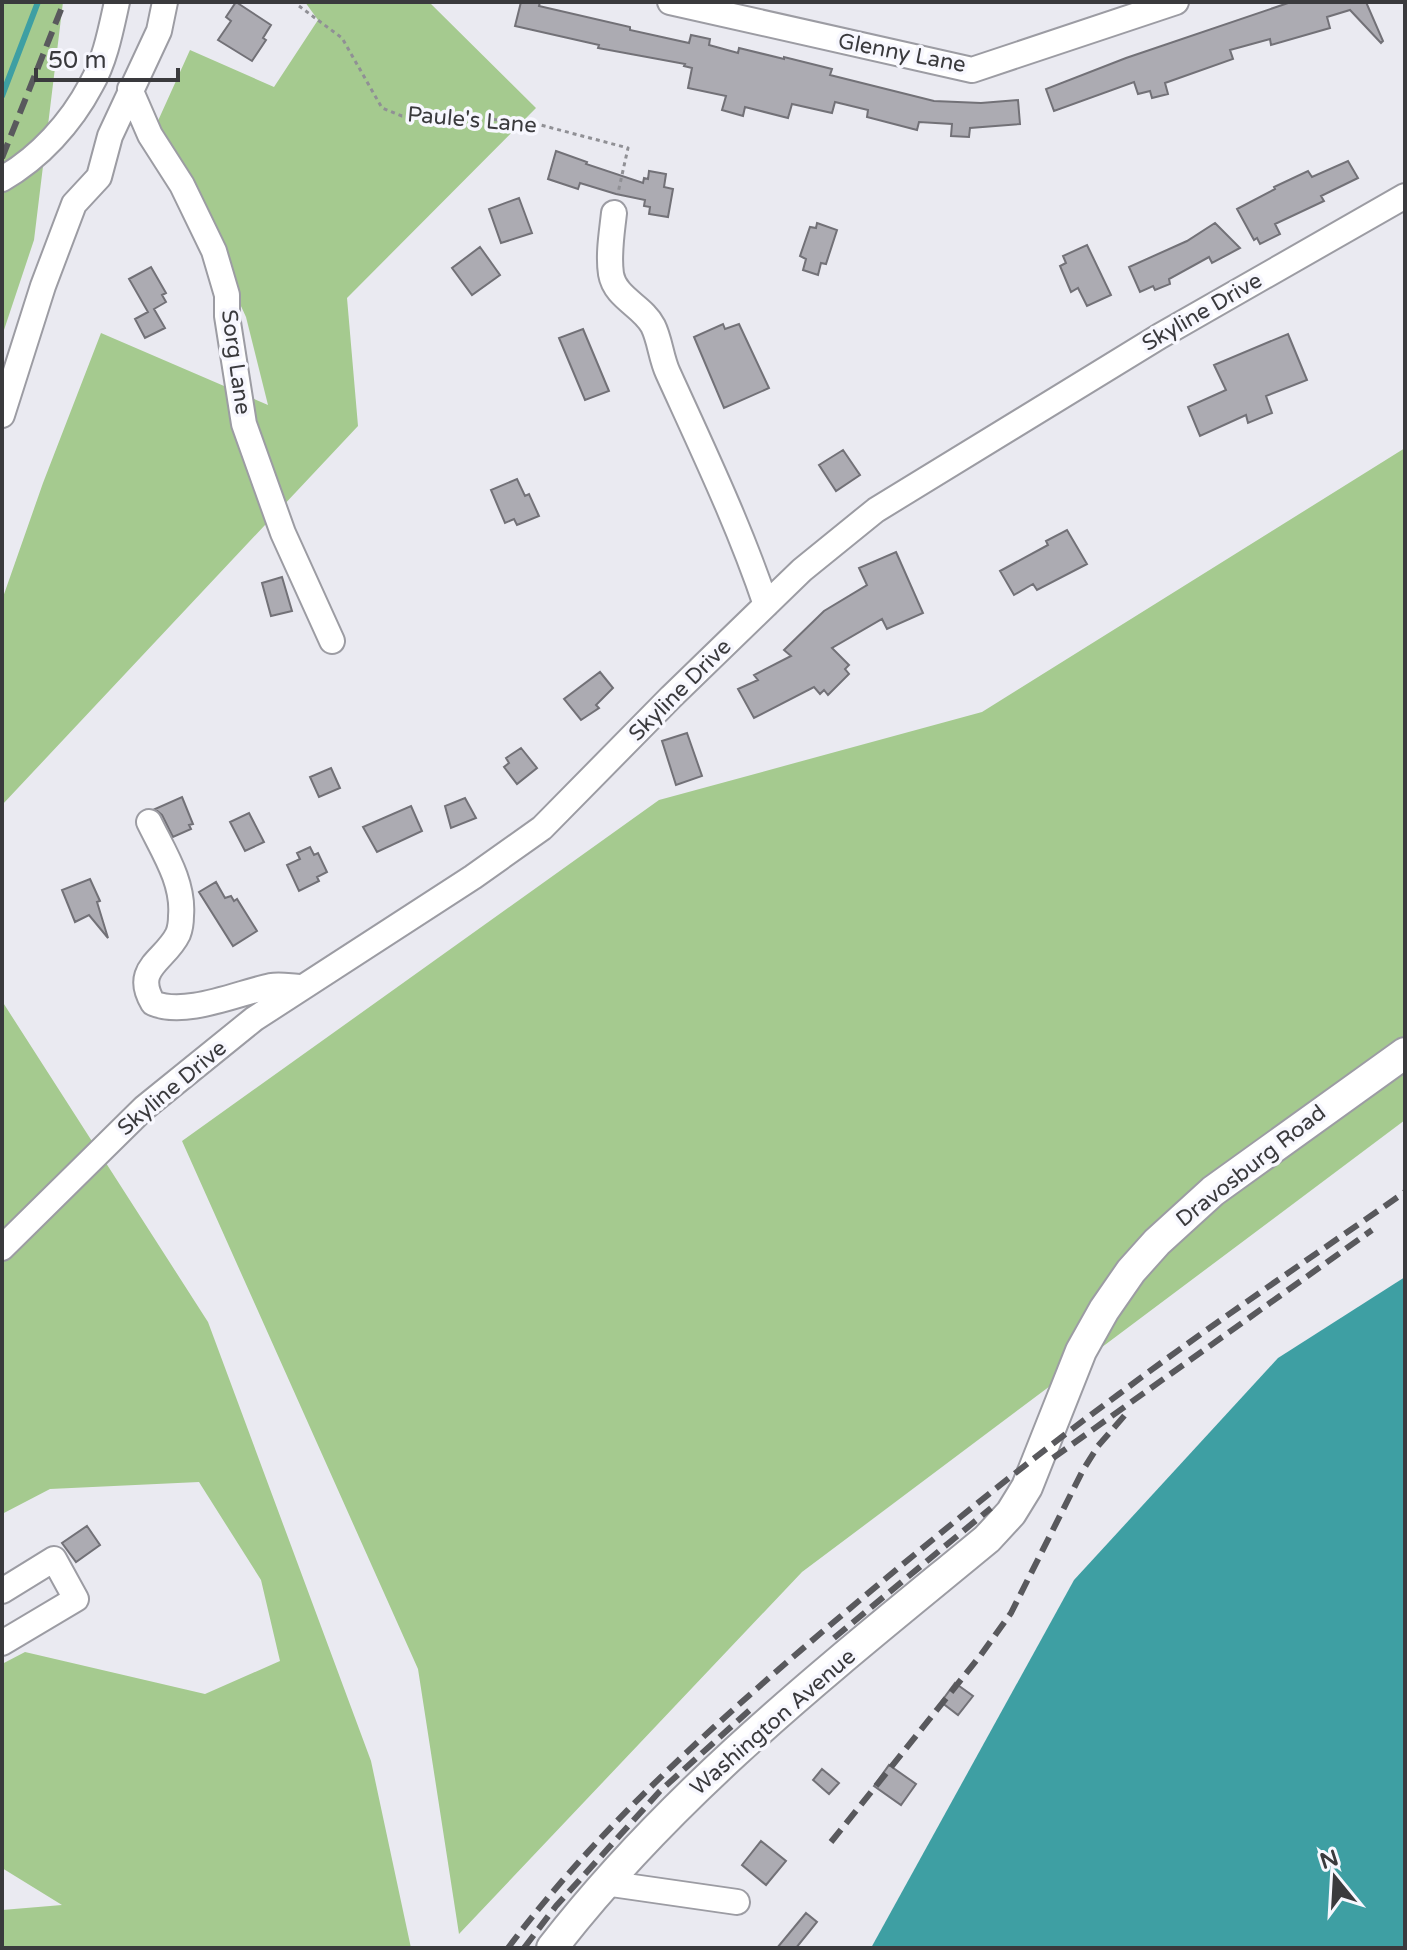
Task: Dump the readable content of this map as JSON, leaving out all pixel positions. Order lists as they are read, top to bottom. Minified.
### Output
{"streets":{"main road":["Dravosburg Road","Washington Avenue"],"street":["Glenny Lane","Skyline Drive","Sorg Lane"],"path":["Paule's Lane"]},"crossings":[["Dravosburg Road","Washington Avenue"]],"scale_bar":"50 m","north":"top"}
